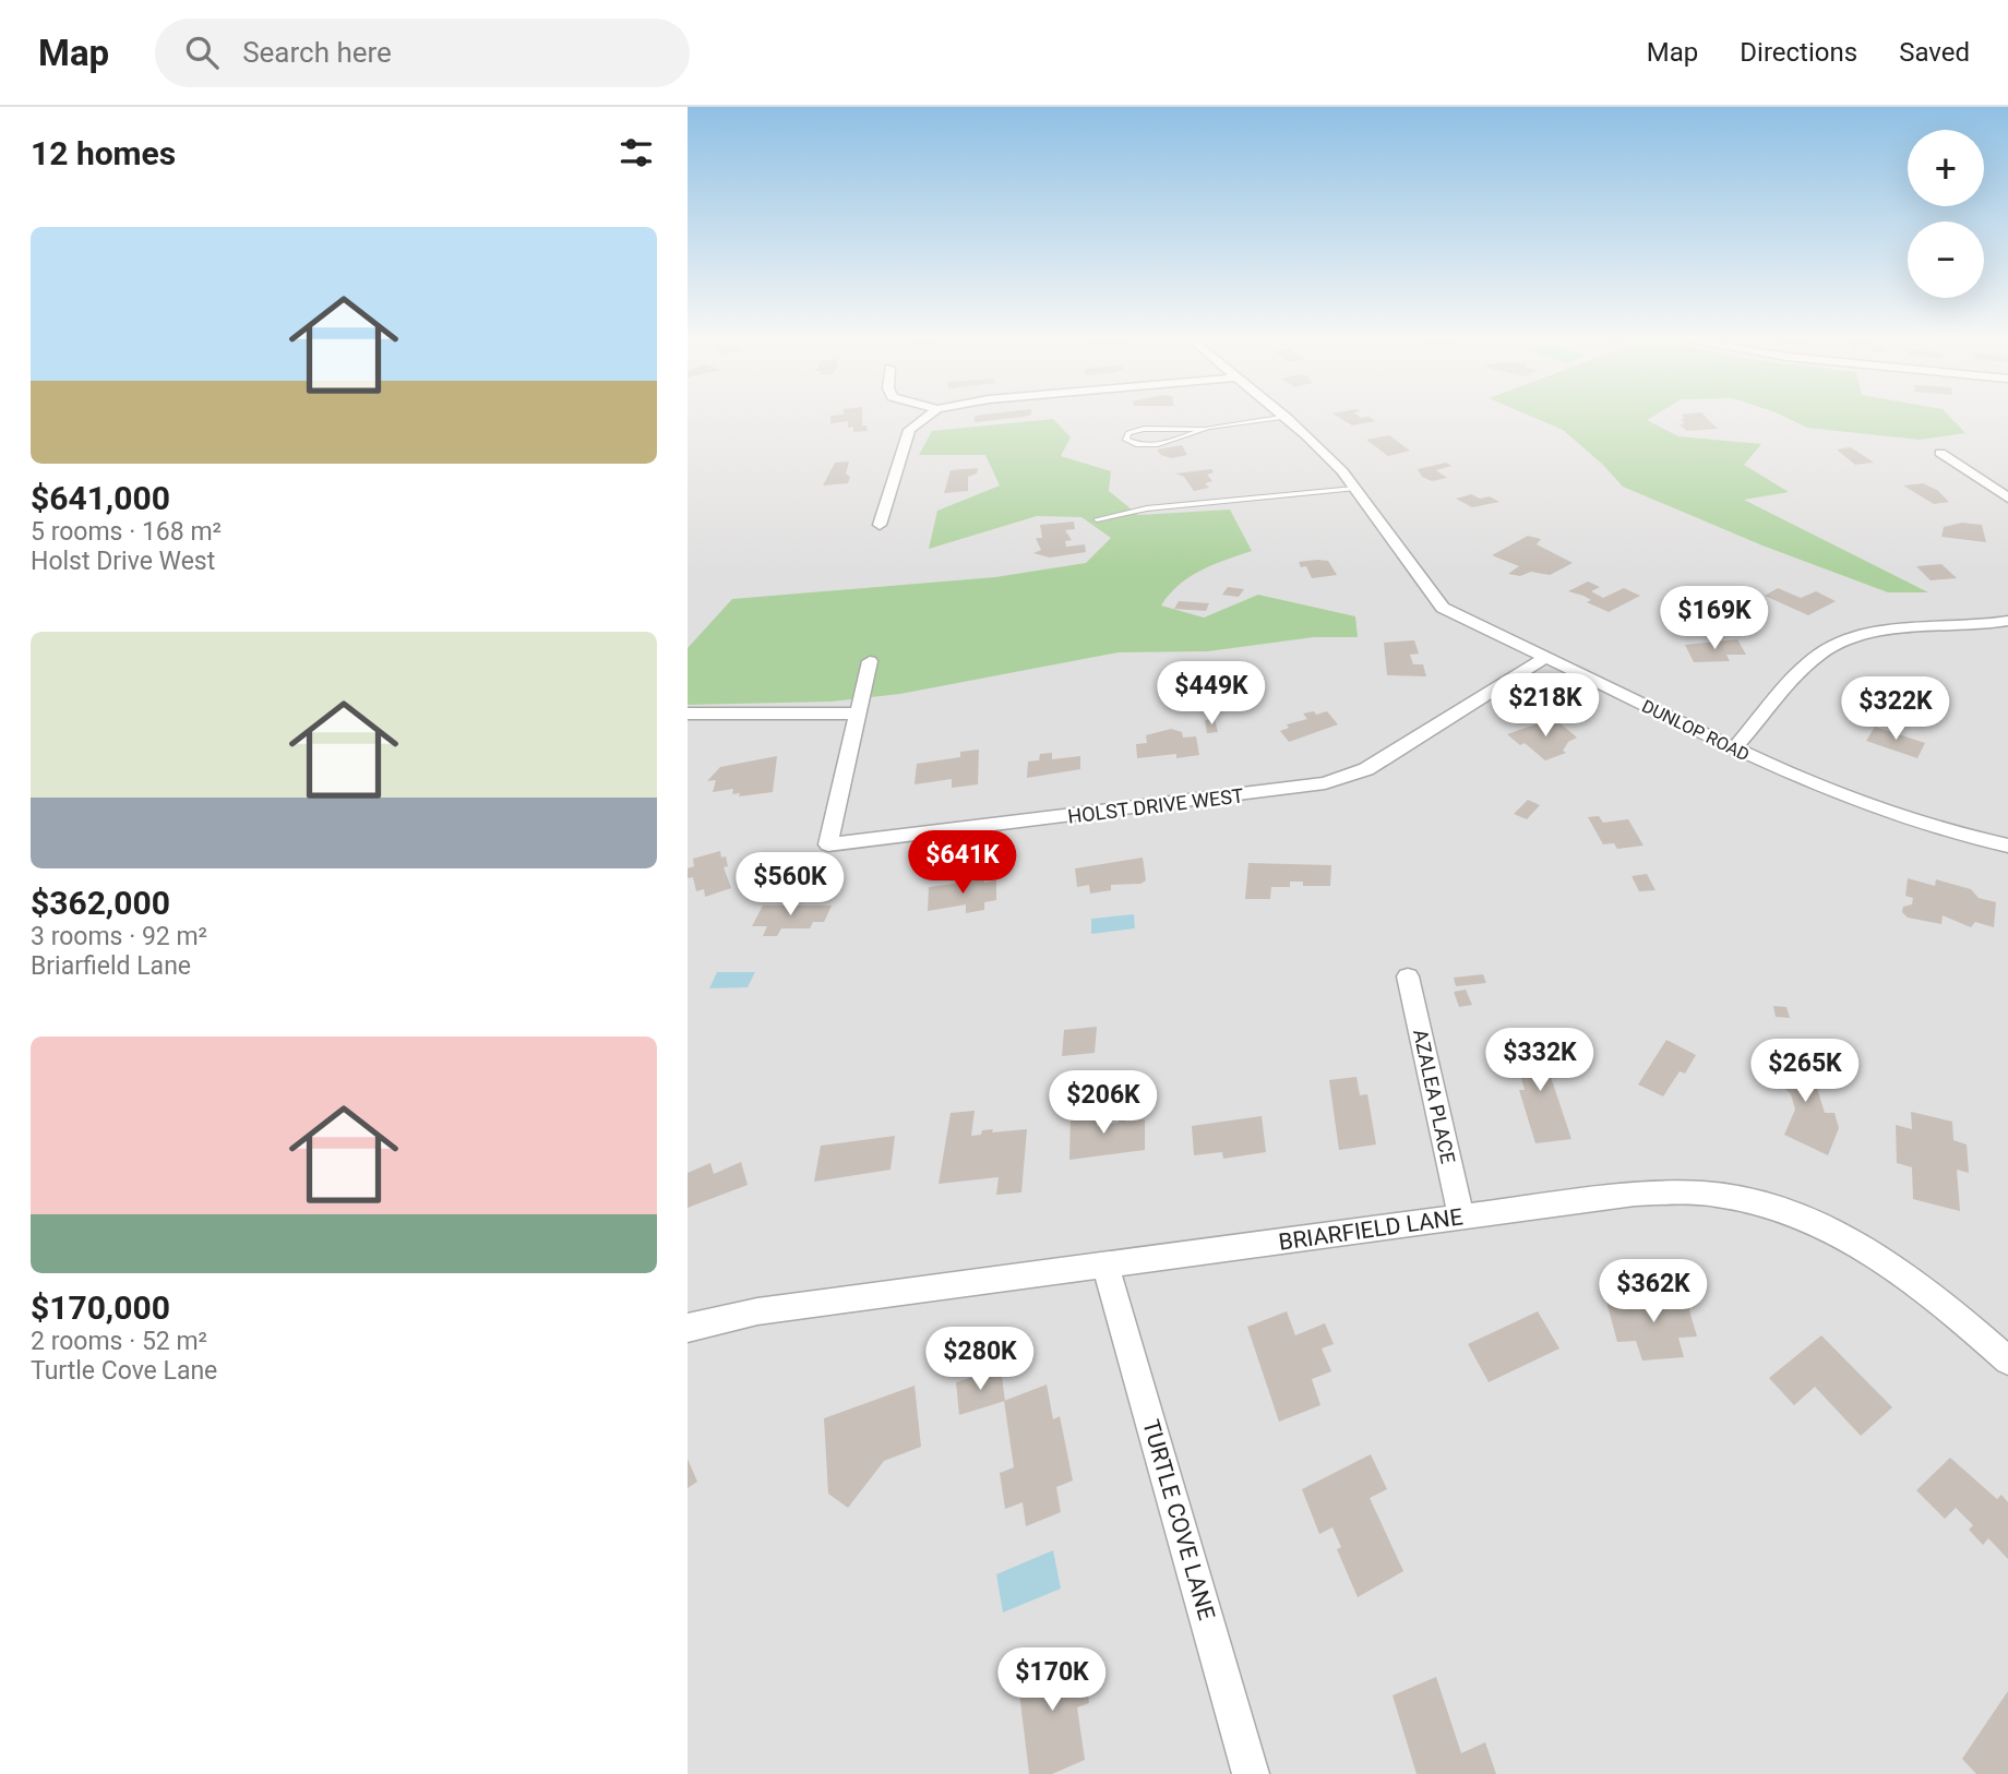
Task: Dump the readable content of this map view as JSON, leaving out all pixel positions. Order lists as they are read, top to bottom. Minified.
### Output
{"streets":{"street":["DUNLOP ROAD","HOLST DRIVE WEST","AZALEA PLACE","BRIARFIELD LANE","TURTLE COVE LANE"]},"crossings":[["DUNLOP ROAD","HOLST DRIVE WEST"],["AZALEA PLACE","BRIARFIELD LANE"],["BRIARFIELD LANE","TURTLE COVE LANE"]],"page":{"header":"Map","search":"Search here","nav":["Map","Directions","Saved"],"heading":"12 homes","map_buttons":["+","−"],"list":[{"name":"$641,000","note":"5 rooms · 168 m² · Holst Drive West"},{"name":"$362,000","note":"3 rooms · 92 m² · Briarfield Lane"},{"name":"$170,000","note":"2 rooms · 52 m² · Turtle Cove Lane"}],"price":["$169K","$449K","$218K","$322K","$641K","$560K","$332K","$265K","$206K","$362K","$280K","$170K"]}}
